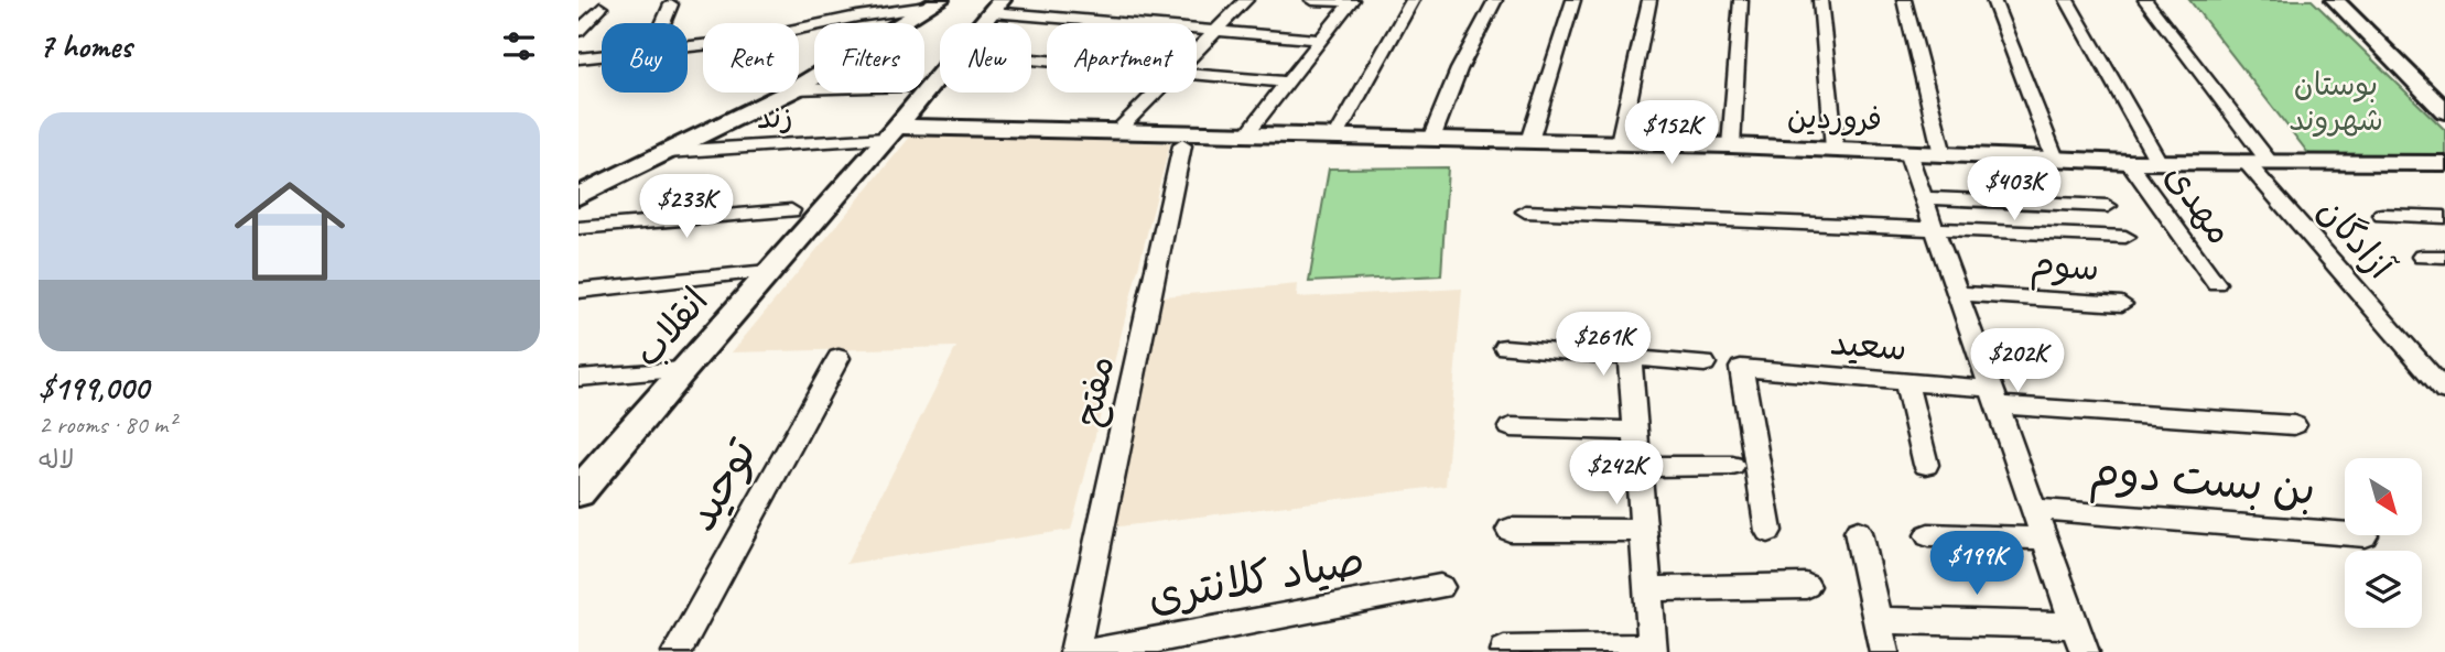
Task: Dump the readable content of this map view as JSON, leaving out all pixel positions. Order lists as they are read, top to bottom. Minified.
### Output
{"streets":{"street":["زند","فروردین","مهدی","آزادگان","سوم","انقلاب","سعید","مفتح","بن بست دوم","توحید","صیاد کلانتری"]},"crossings":[["زند","فروردین"],["زند","انقلاب"],["فروردین","مهدی"],["فروردین","آزادگان"],["فروردین","انقلاب"]],"parks":["بوستان شهروند"],"north":"bottom right","page":{"heading":"7 homes","chip":["Buy","Rent","Filters","New","Apartment"],"list":[{"name":"$199,000","note":"2 rooms · 80 m² · لاله"}],"price":["$152K","$403K","$233K","$261K","$202K","$242K","$199K"]}}
